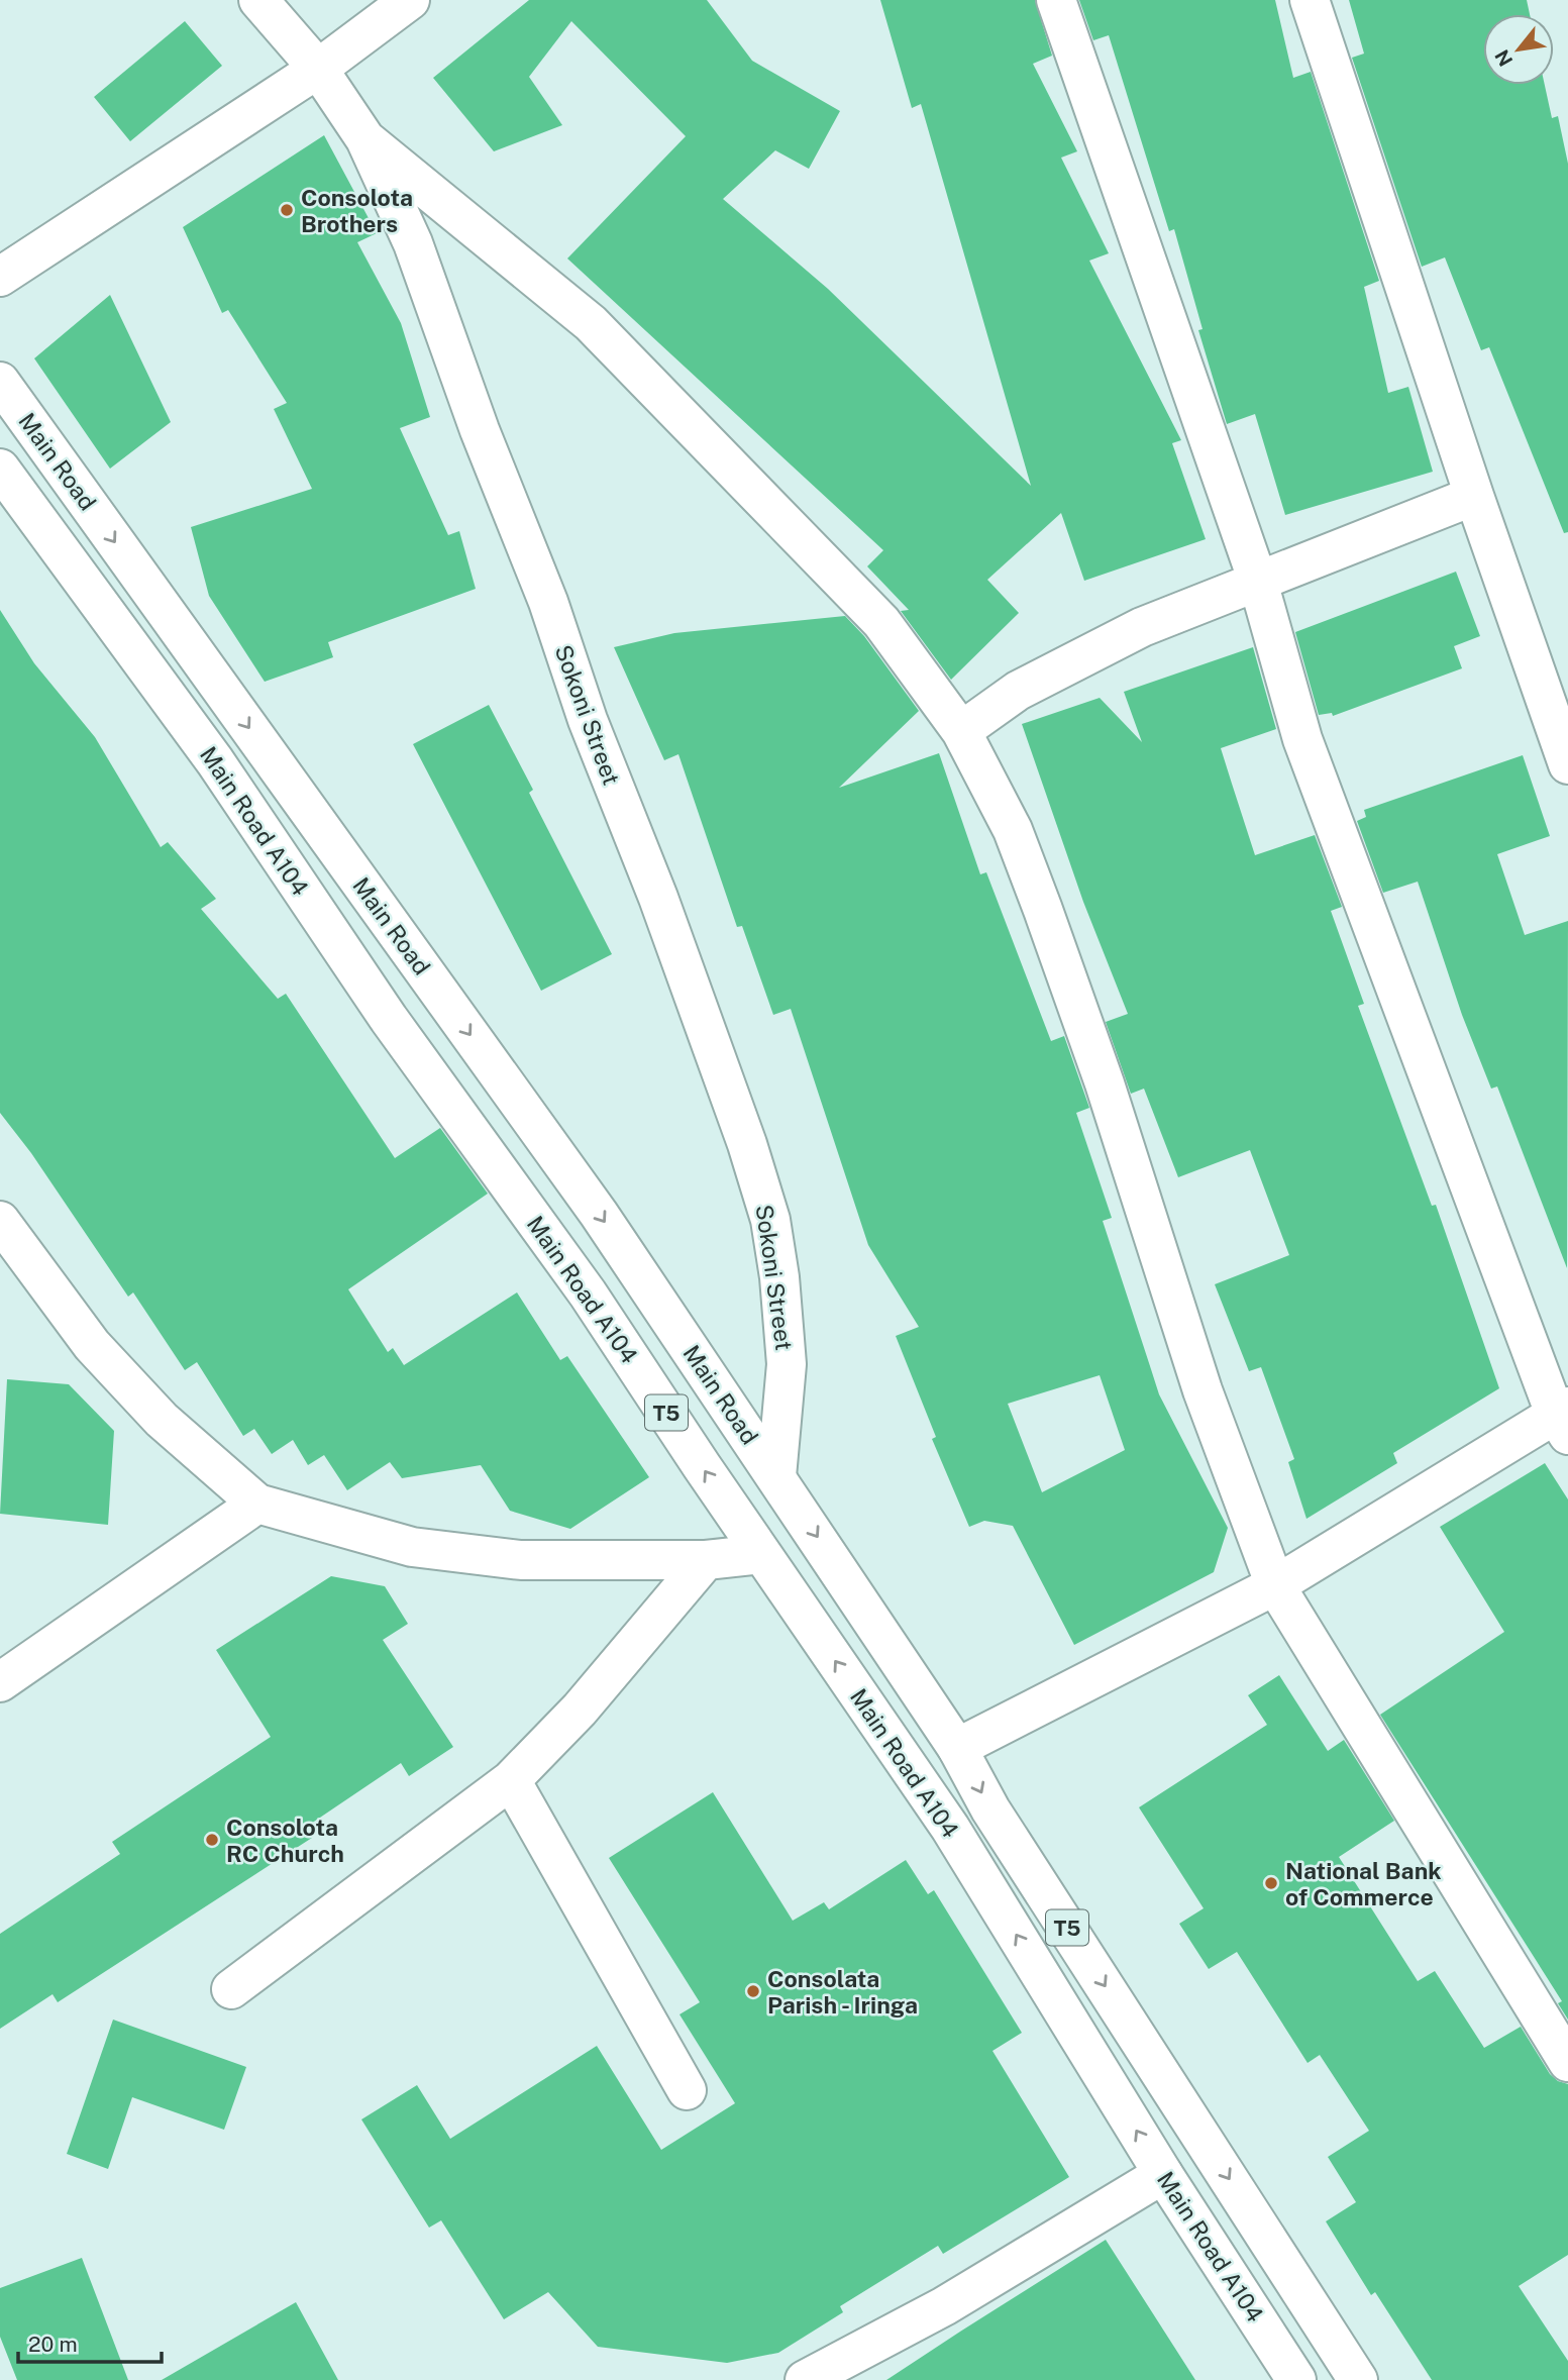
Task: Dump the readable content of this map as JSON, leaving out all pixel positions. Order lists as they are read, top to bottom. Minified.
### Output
{"streets":{"main road":["Main Road","Sokoni Street","Main Road A104","T5"]},"crossings":[["Main Road","Sokoni Street"],["Main Road","Main Road A104"],["Sokoni Street","Main Road A104"]],"one_way":["Main Road"],"places":["Consolota Brothers","Consolota RC Church","National Bank of Commerce","Consolata Parish - Iringa"],"scale_bar":"20 m","north":"bottom left"}
